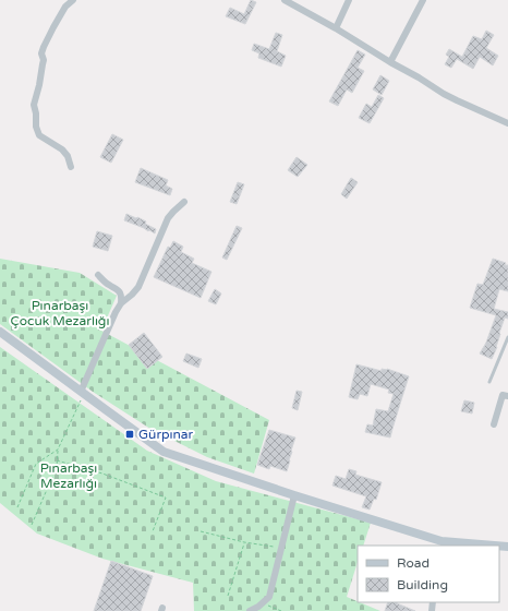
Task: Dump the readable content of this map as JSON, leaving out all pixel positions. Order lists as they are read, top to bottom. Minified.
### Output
{"parks":["Pınarbaşı Çocuk Mezarlığı","Pınarbaşı Mezarlığı"],"places":{"transit":["Gürpınar"]},"legend":["Road","Building"]}
